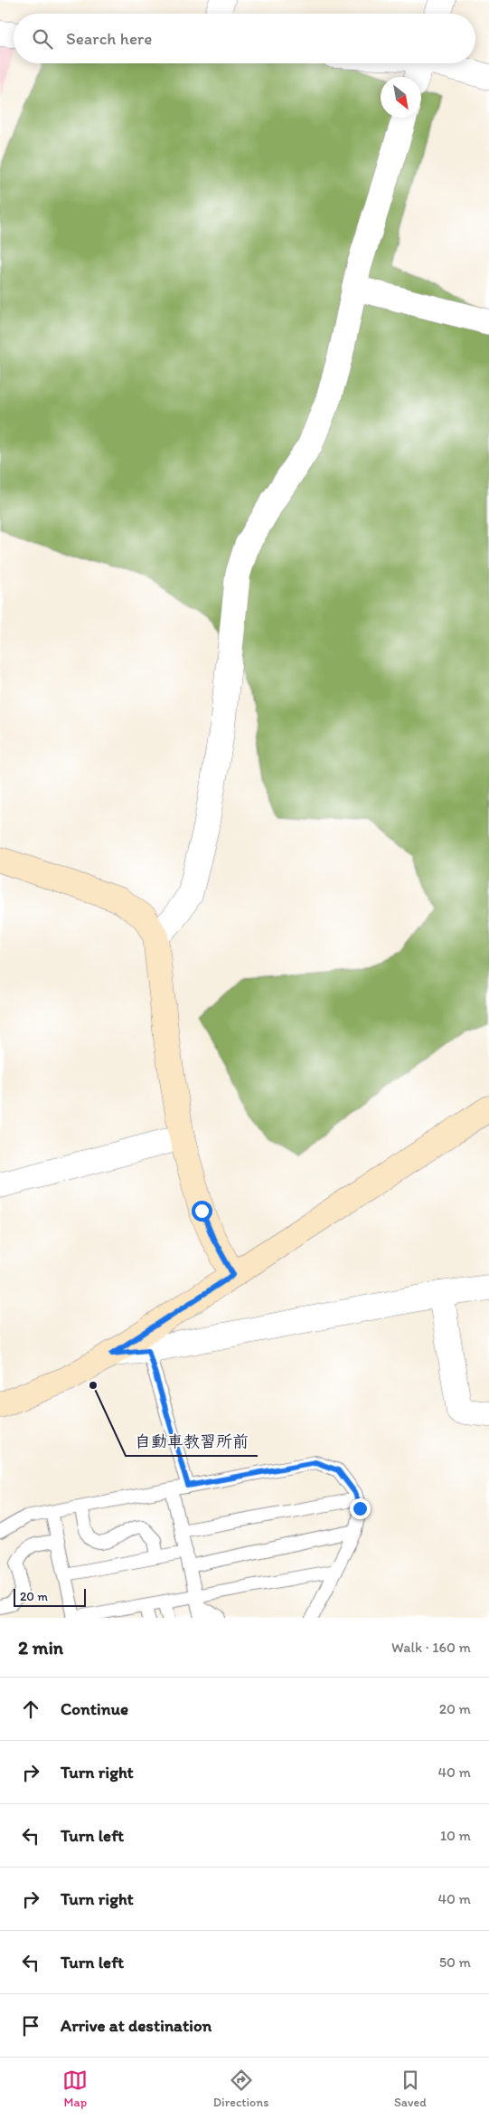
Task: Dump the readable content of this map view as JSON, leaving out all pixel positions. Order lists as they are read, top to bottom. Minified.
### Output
{"places":["自動車教習所前"],"scale_bar":"20 m","north":"bottom right","page":{"search":"Search here","scale":"20 m","heading":["2 min","Walk · 160 m"],"list":[["Continue","20 m"],["Turn right","40 m"],["Turn left","10 m"],["Turn right","40 m"],["Turn left","50 m"],"Arrive at destination"],"nav":["Map","Directions","Saved"]}}
